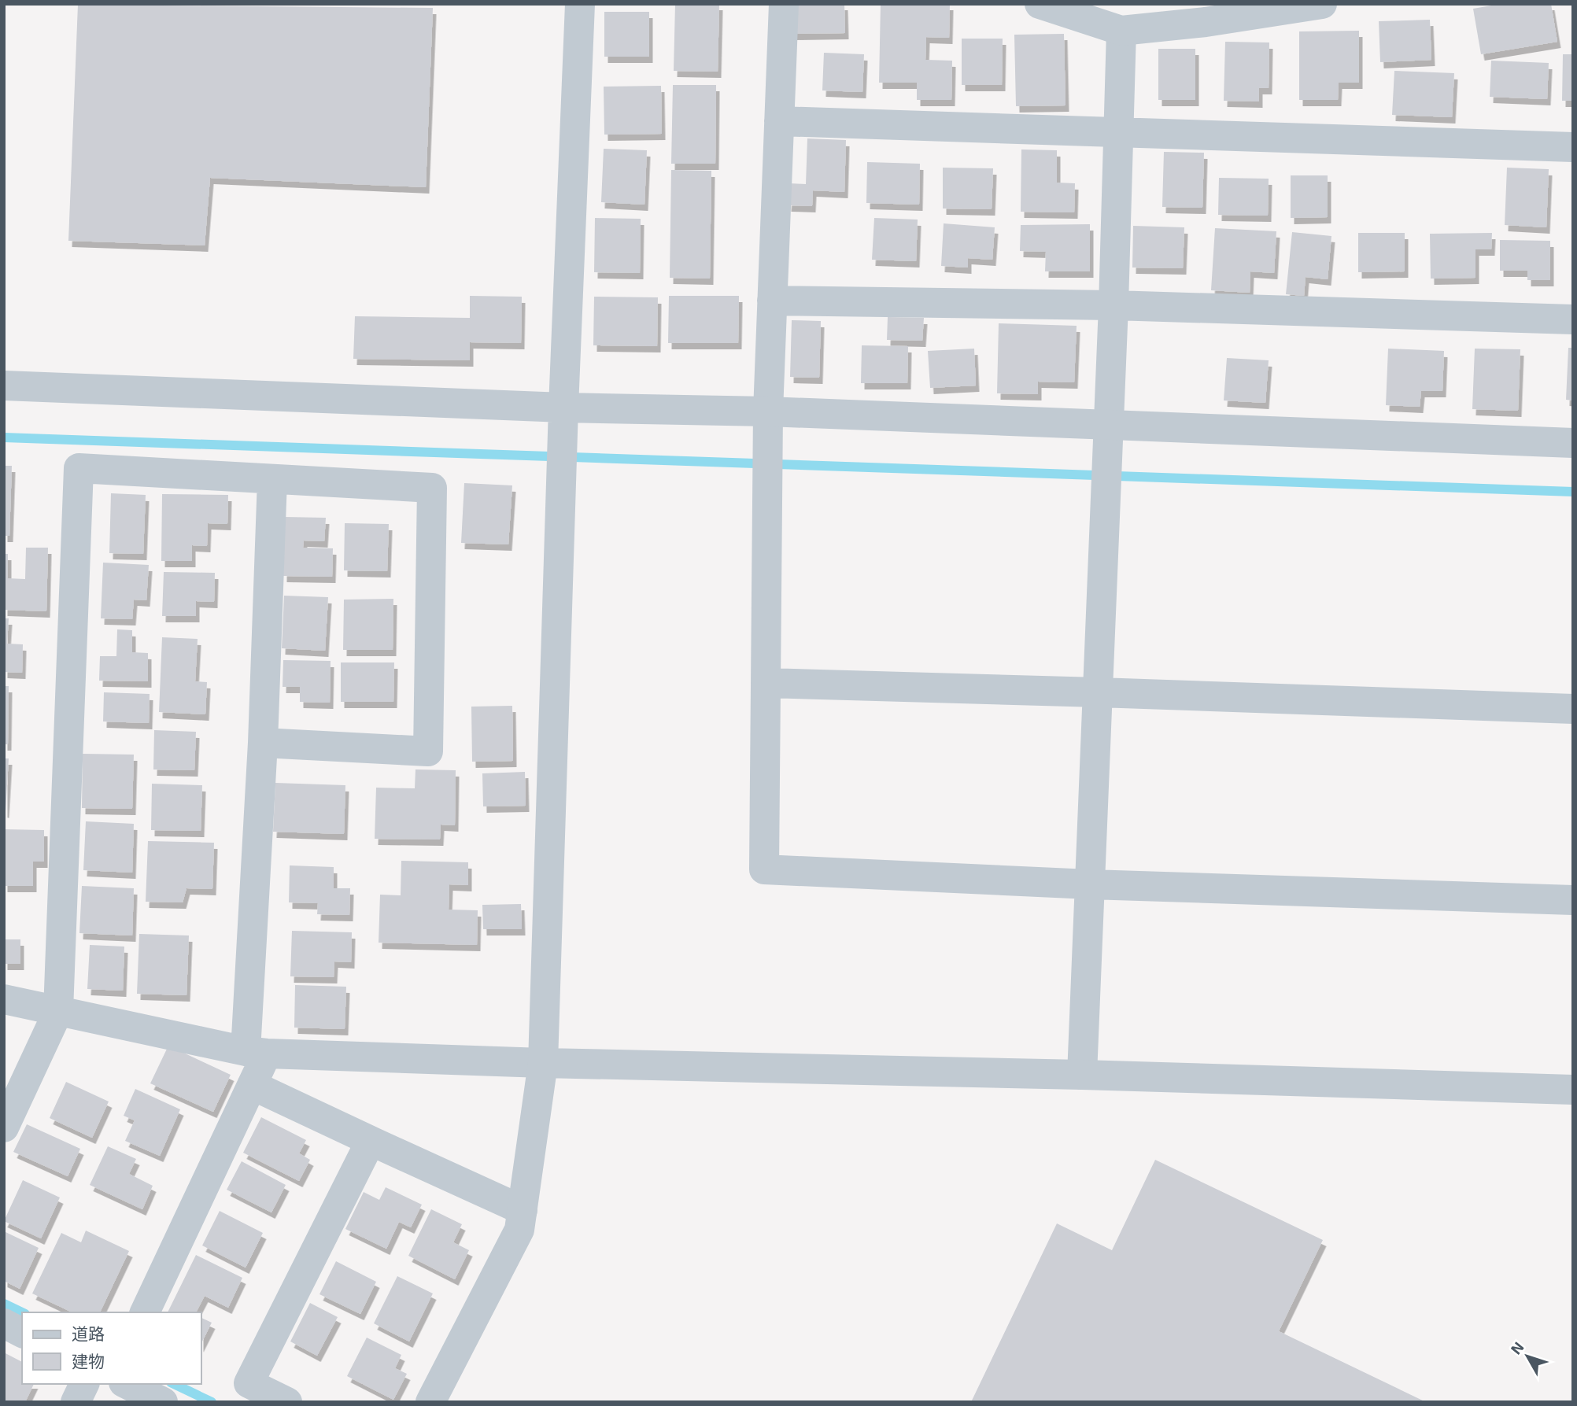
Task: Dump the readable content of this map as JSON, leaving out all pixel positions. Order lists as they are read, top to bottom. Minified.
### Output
{"legend":["道路","建物"],"north":"top left"}
